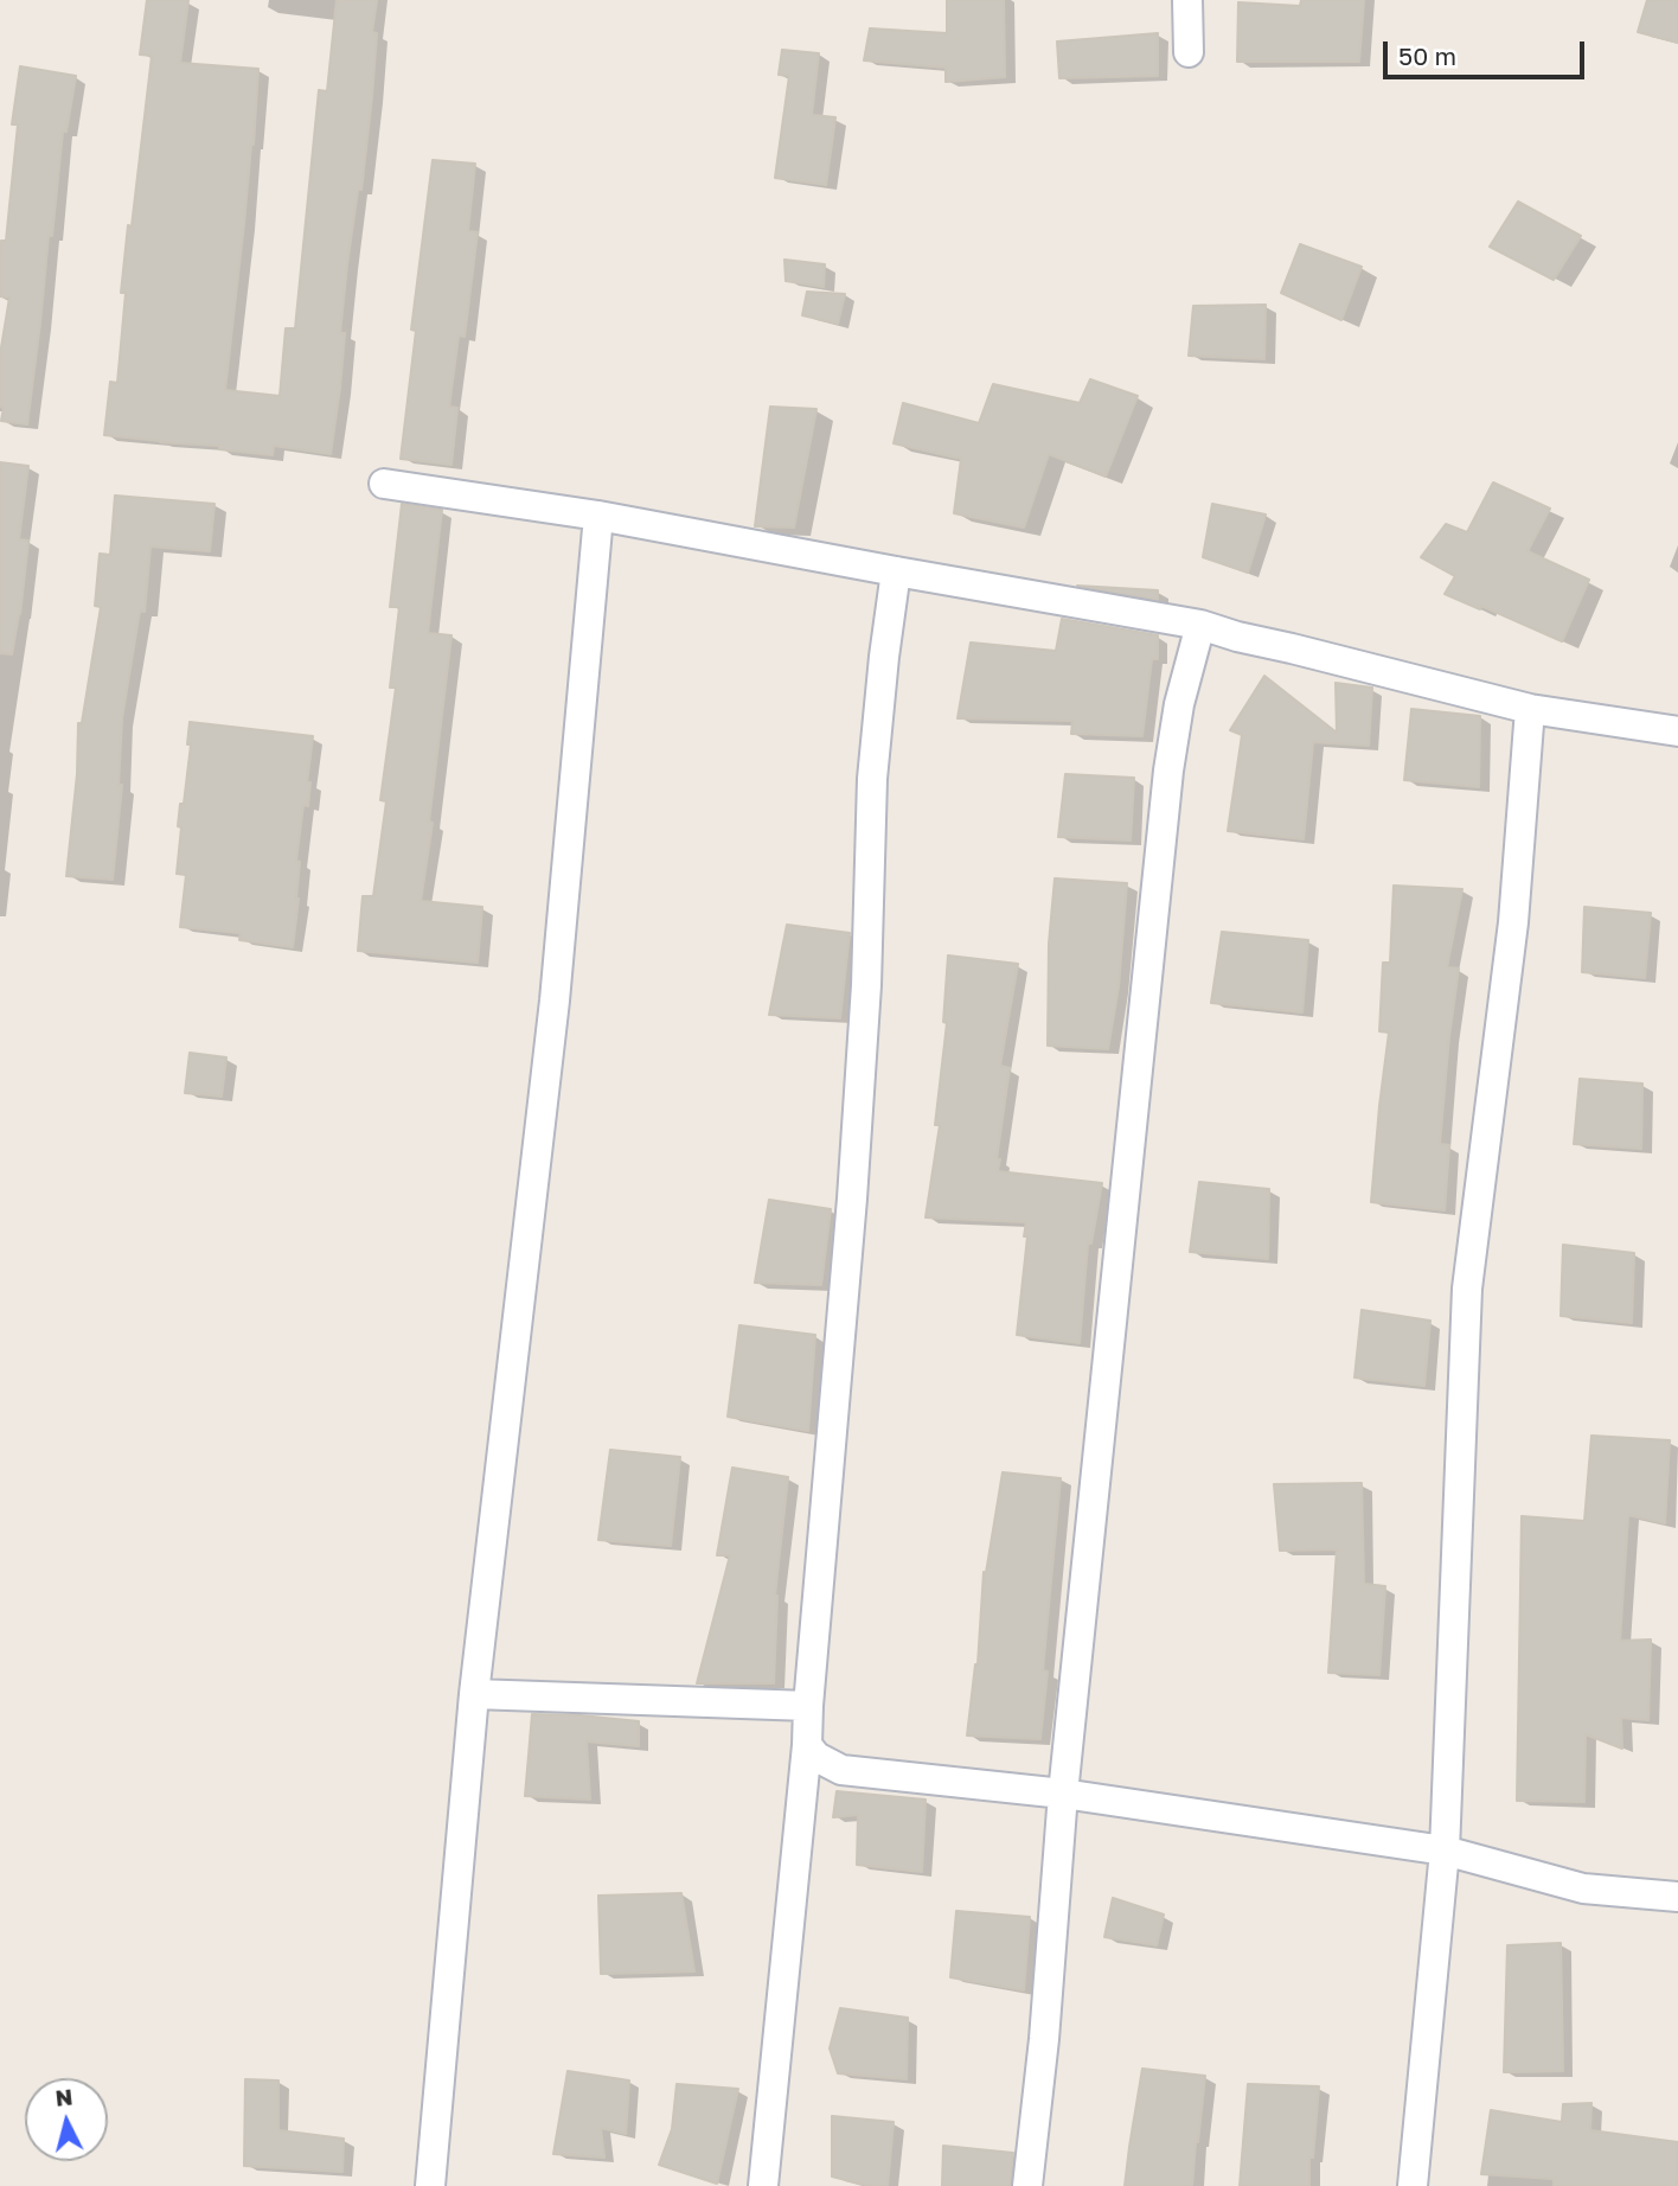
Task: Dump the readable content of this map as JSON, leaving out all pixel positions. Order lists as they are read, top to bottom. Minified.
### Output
{"scale_bar":"50 m","north":"top"}
